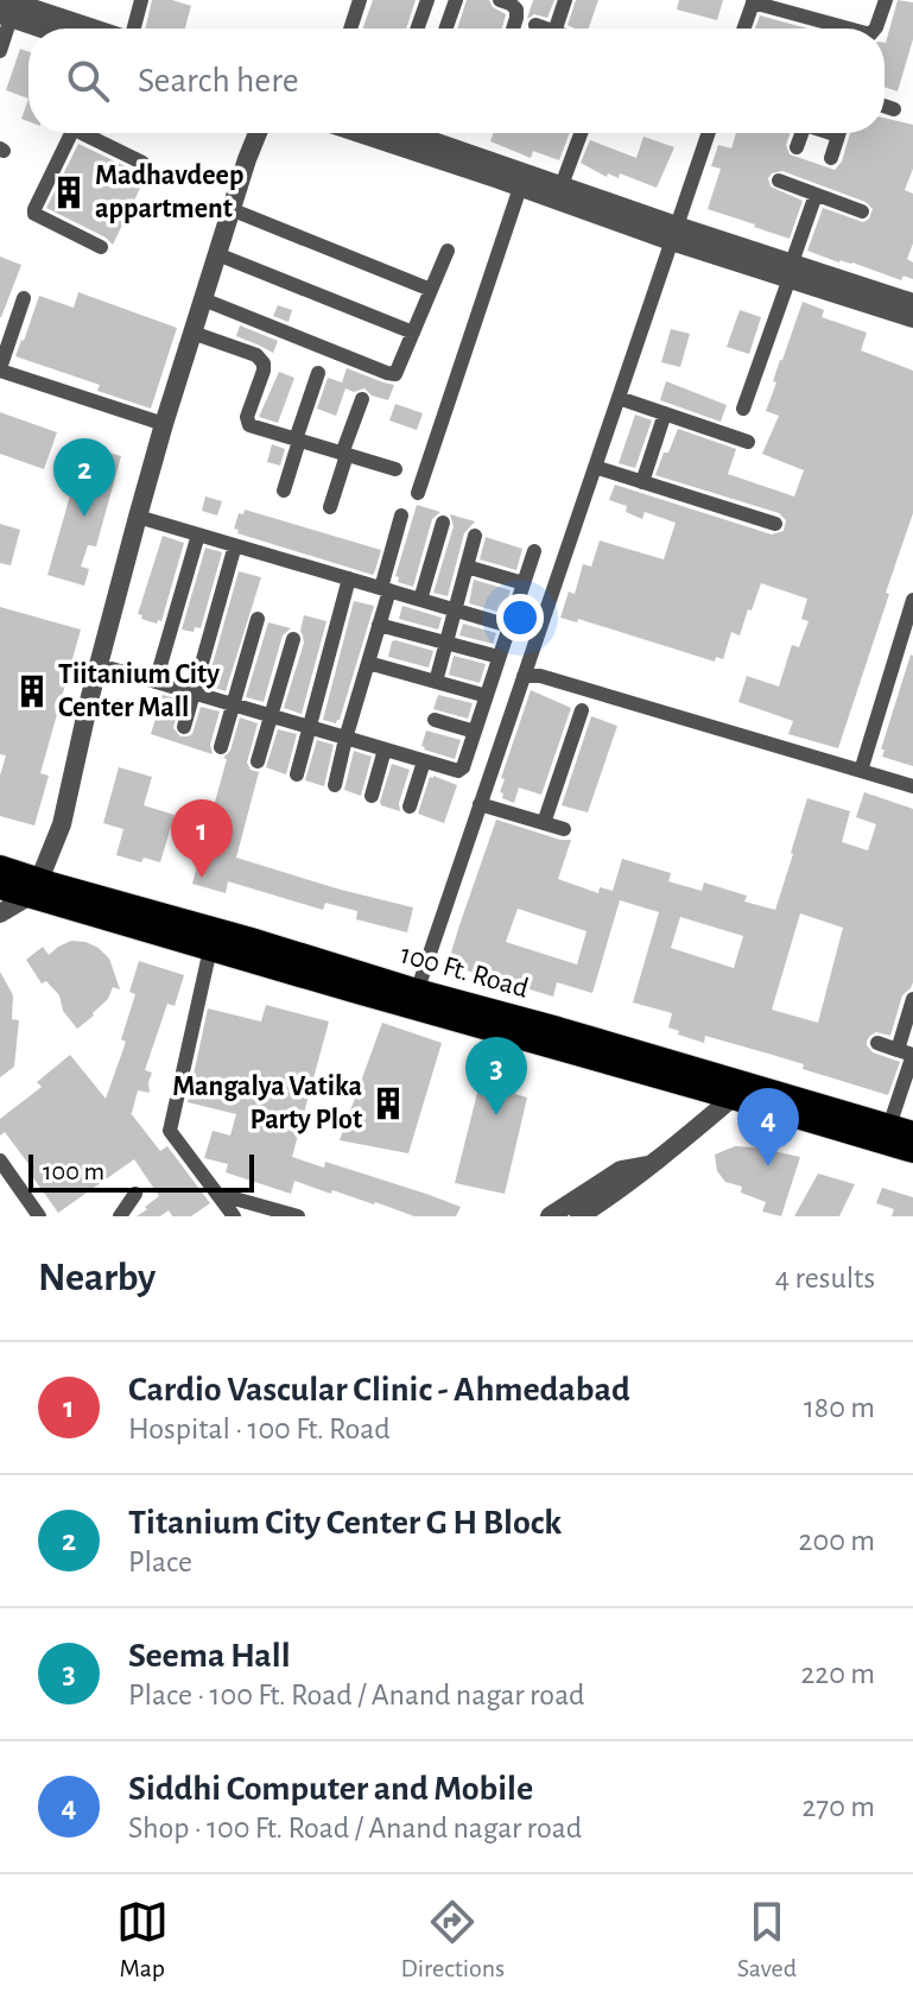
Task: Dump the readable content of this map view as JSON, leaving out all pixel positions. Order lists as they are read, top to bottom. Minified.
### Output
{"streets":{"main road":["100 Ft. Road"]},"places":{"building":["Madhavdeep appartment","Tiitanium City Center Mall","Mangalya Vatika Party Plot"]},"scale_bar":"100 m","page":{"search":"Search here","pins":["2","1","3","4"],"scale":"100 m","heading":["Nearby","4 results"],"list":[{"mark":"1","name":"Cardio Vascular Clinic - Ahmedabad","note":"Hospital · 100 Ft. Road","value":"180 m"},{"mark":"2","name":"Titanium City Center G H Block","note":"Place","value":"200 m"},{"mark":"3","name":"Seema Hall","note":"Place · 100 Ft. Road / Anand nagar road","value":"220 m"},{"mark":"4","name":"Siddhi Computer and Mobile","note":"Shop · 100 Ft. Road / Anand nagar road","value":"270 m"}],"nav":["Map","Directions","Saved"]}}
